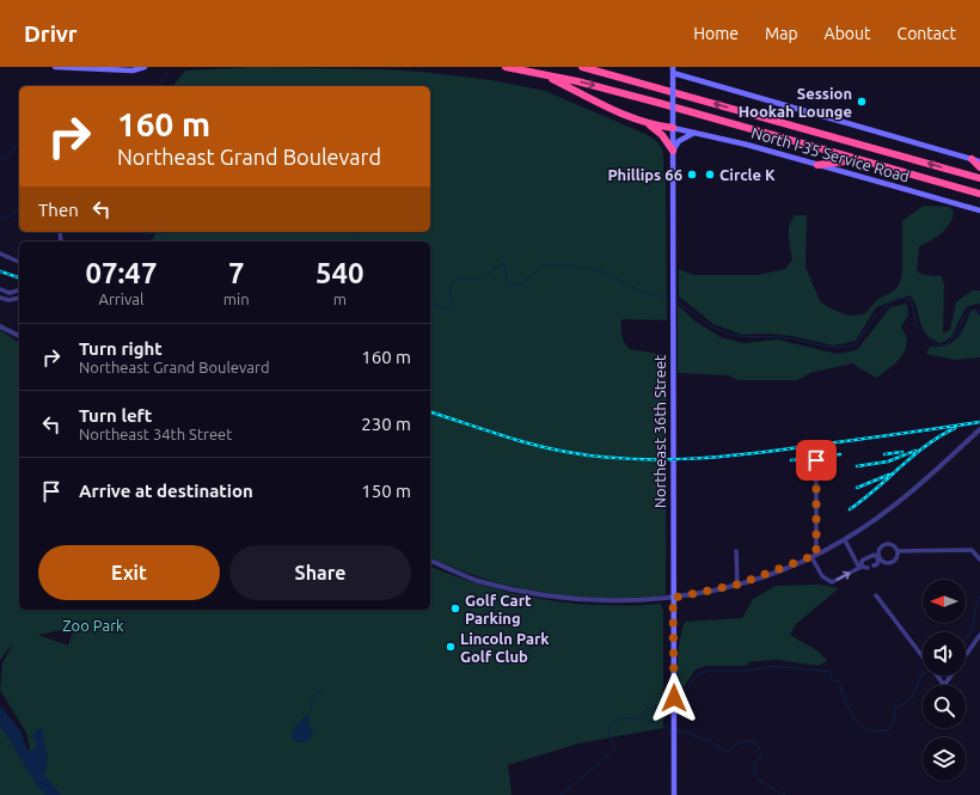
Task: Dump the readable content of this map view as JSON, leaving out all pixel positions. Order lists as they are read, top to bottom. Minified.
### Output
{"streets":{"main road":["North I-35 Service Road","Northeast 36th Street"]},"crossings":[["North I-35 Service Road","Northeast 36th Street"]],"parks":["Zoo Park"],"places":["Session Hookah Lounge","Phillips 66","Circle K","Golf Cart Parking","Lincoln Park Golf Club"],"north":"left","page":{"header":"Drivr","nav":["Home","Map","About","Contact"],"turn":["160 m","Northeast Grand Boulevard"],"then":"Then","eta":["07:47","Arrival","7","min","540","m"],"list":[{"name":"Turn right","note":"Northeast Grand Boulevard","value":"160 m"},{"name":"Turn left","note":"Northeast 34th Street","value":"230 m"},{"name":"Arrive at destination","value":"150 m"}],"buttons":["Exit","Share"]}}
